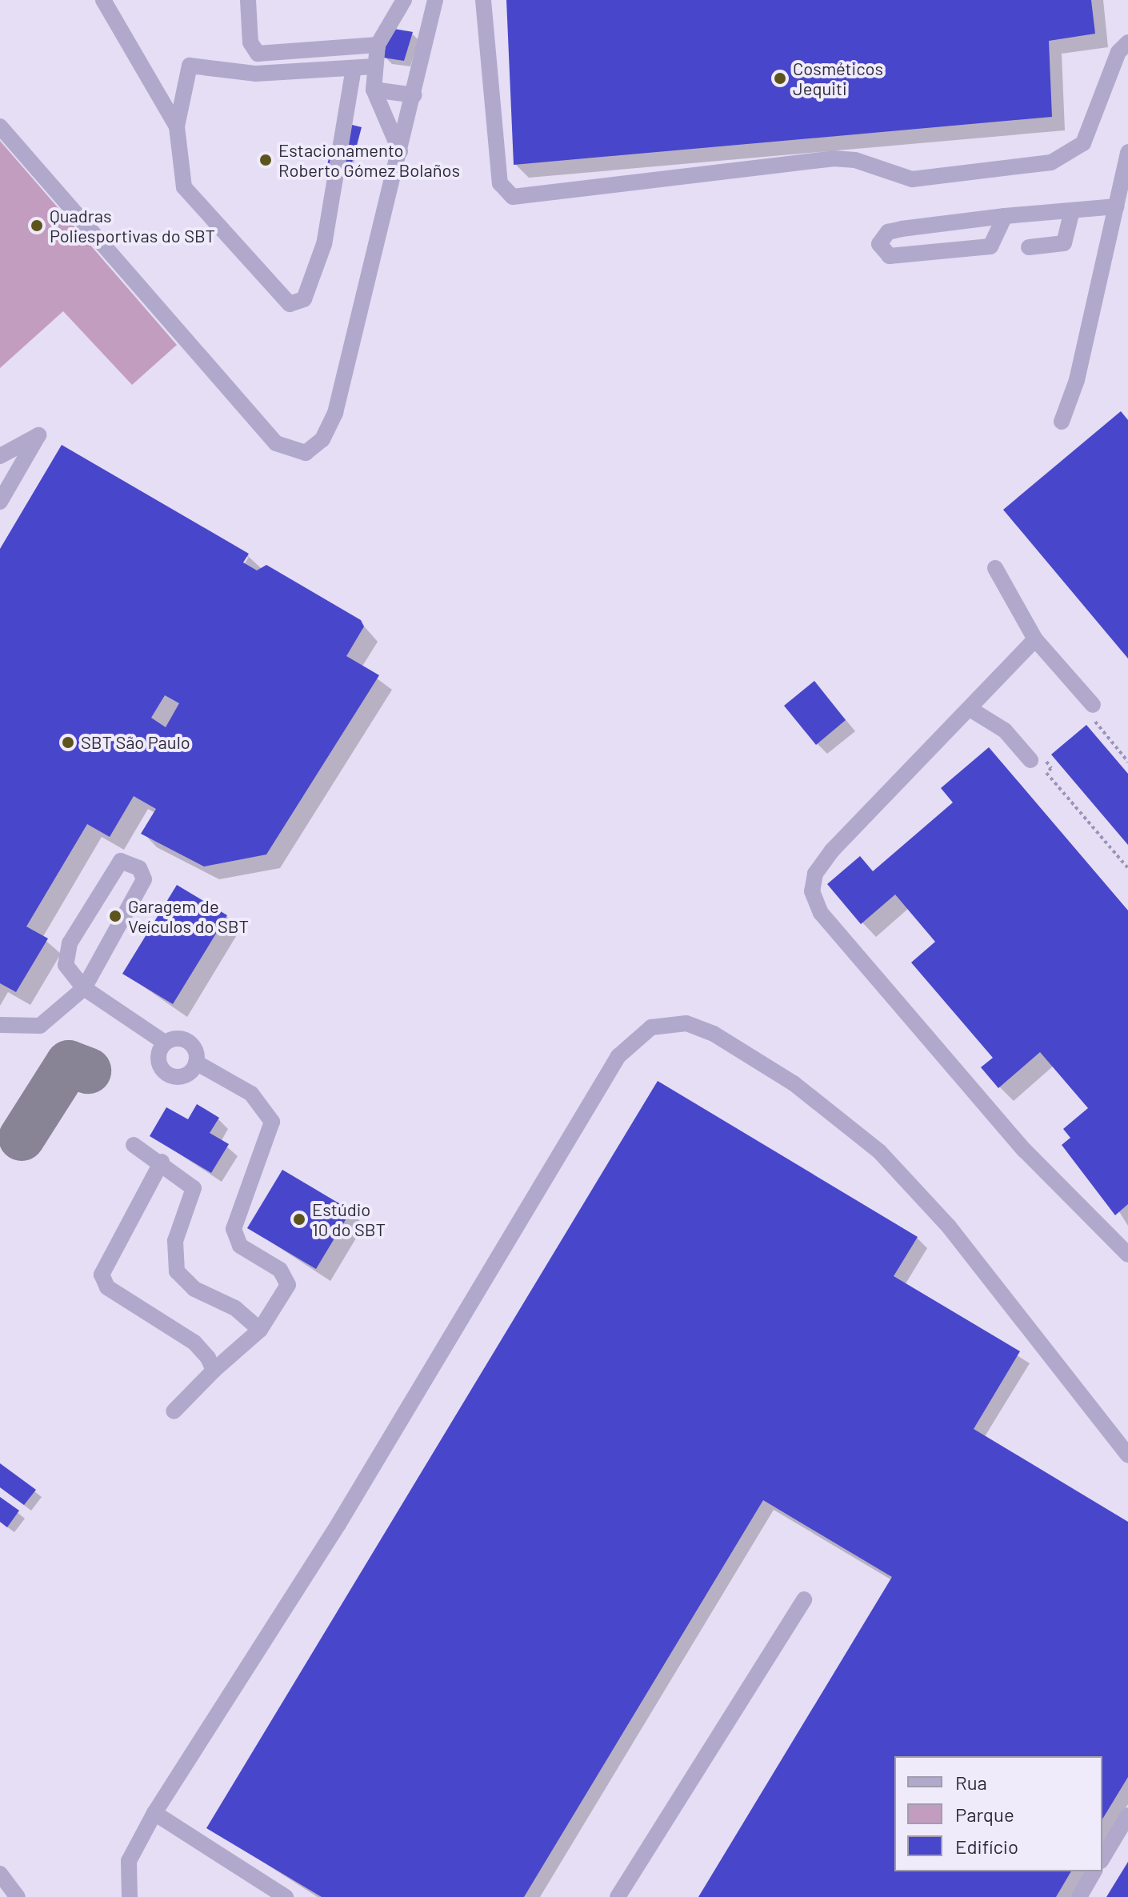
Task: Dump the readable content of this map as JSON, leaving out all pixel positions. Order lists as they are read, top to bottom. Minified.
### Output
{"places":["Cosméticos Jequiti","Estacionamento Roberto Gómez Bolaños","Quadras Poliesportivas do SBT","SBT São Paulo","Garagem de Veículos do SBT","Estúdio 10 do SBT"],"legend":["Rua","Parque","Edifício"]}
